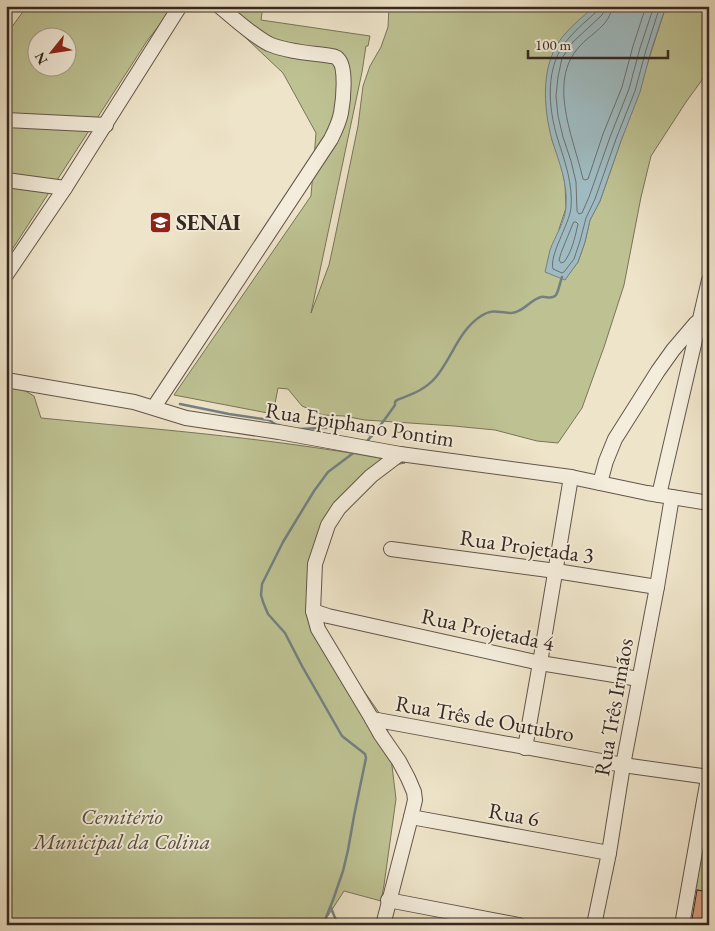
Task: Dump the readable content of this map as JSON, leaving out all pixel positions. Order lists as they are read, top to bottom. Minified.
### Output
{"streets":{"street":["Rua Epiphano Pontim","Rua Projetada 3","Rua Projetada 4","Rua Três Irmãos","Rua Três de Outubro","Rua 6"]},"crossings":[["Rua Epiphano Pontim","Rua Três Irmãos"],["Rua Projetada 3","Rua Três Irmãos"],["Rua Projetada 4","Rua Três Irmãos"],["Rua Três Irmãos","Rua Três de Outubro"],["Rua Três Irmãos","Rua 6"]],"parks":["Cemitério Municipal da Colina"],"places":{"school or university":["SENAI"]},"scale_bar":"100 m","north":"bottom left"}
